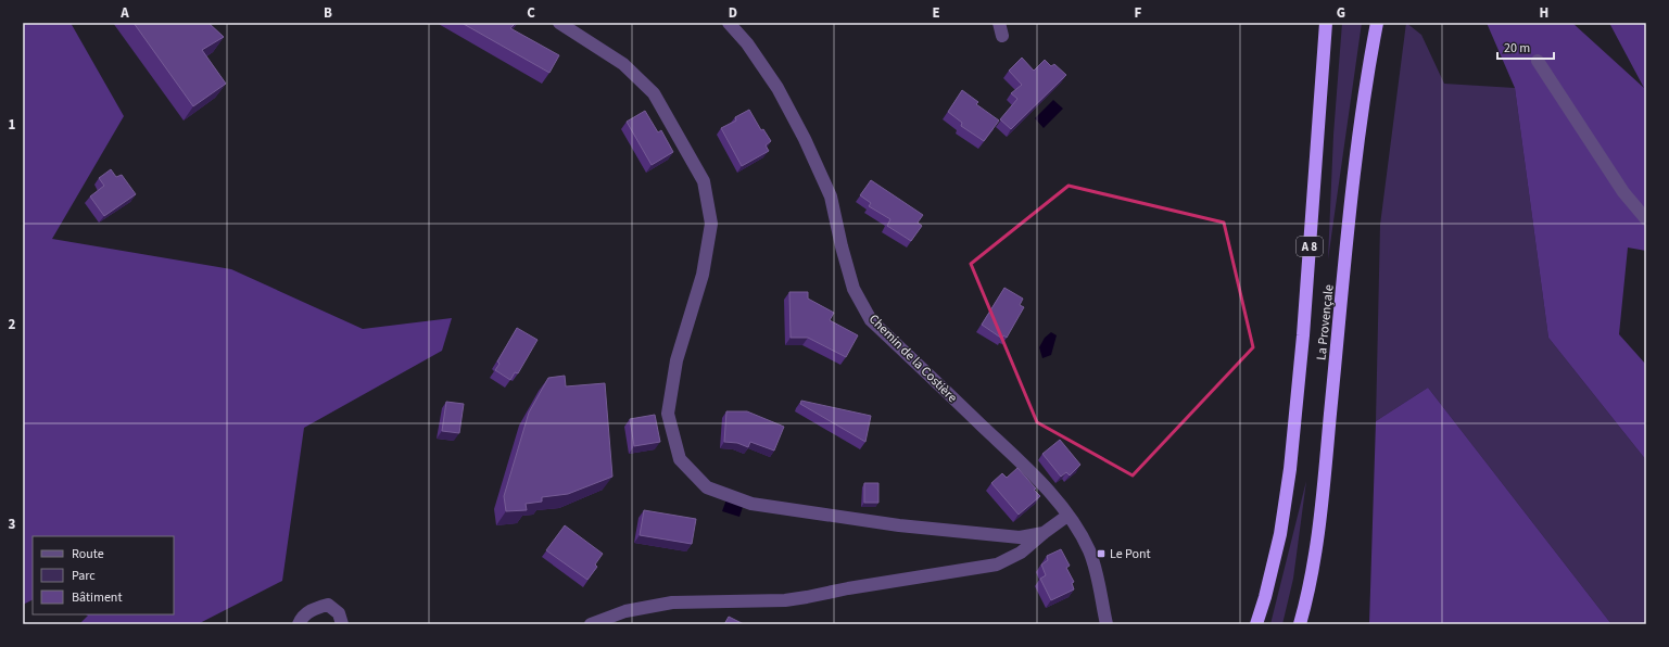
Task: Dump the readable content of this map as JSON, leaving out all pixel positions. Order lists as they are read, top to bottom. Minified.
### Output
{"streets":{"highway":["A 8","La Provençale"],"street":["Chemin de la Costière"]},"places":{"transit":["Le Pont"]},"legend":["Route","Parc","Bâtiment"],"scale_bar":"20 m","grid":{"columns":["A","B","C","D","E","F","G","H"],"rows":["1","2","3"]}}
